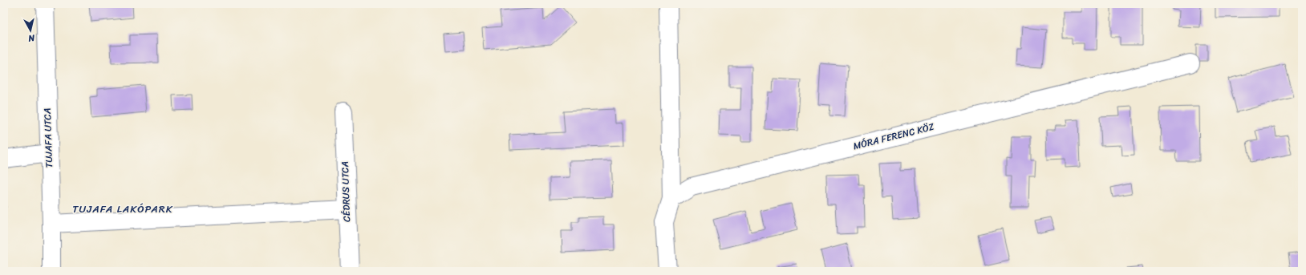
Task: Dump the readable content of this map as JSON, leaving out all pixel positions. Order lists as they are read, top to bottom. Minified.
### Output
{"streets":{"street":["MÓRA FERENC KÖZ","TUJAFA UTCA","CÉDRUS UTCA"]},"districts":["TUJAFA LAKÓPARK"],"north":"bottom"}
